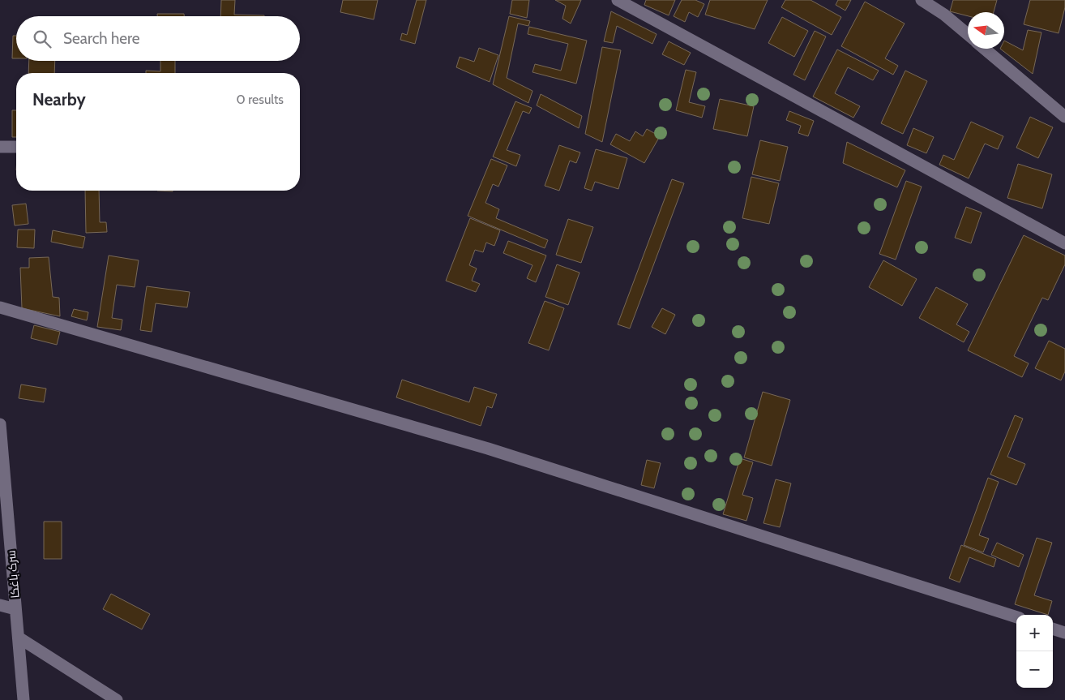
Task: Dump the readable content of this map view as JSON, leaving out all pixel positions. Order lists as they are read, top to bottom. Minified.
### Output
{"streets":{"street":["سرک باغکا"]},"north":"left","page":{"search":"Search here","heading":["Nearby","0 results"],"map_buttons":["+","−"]}}
